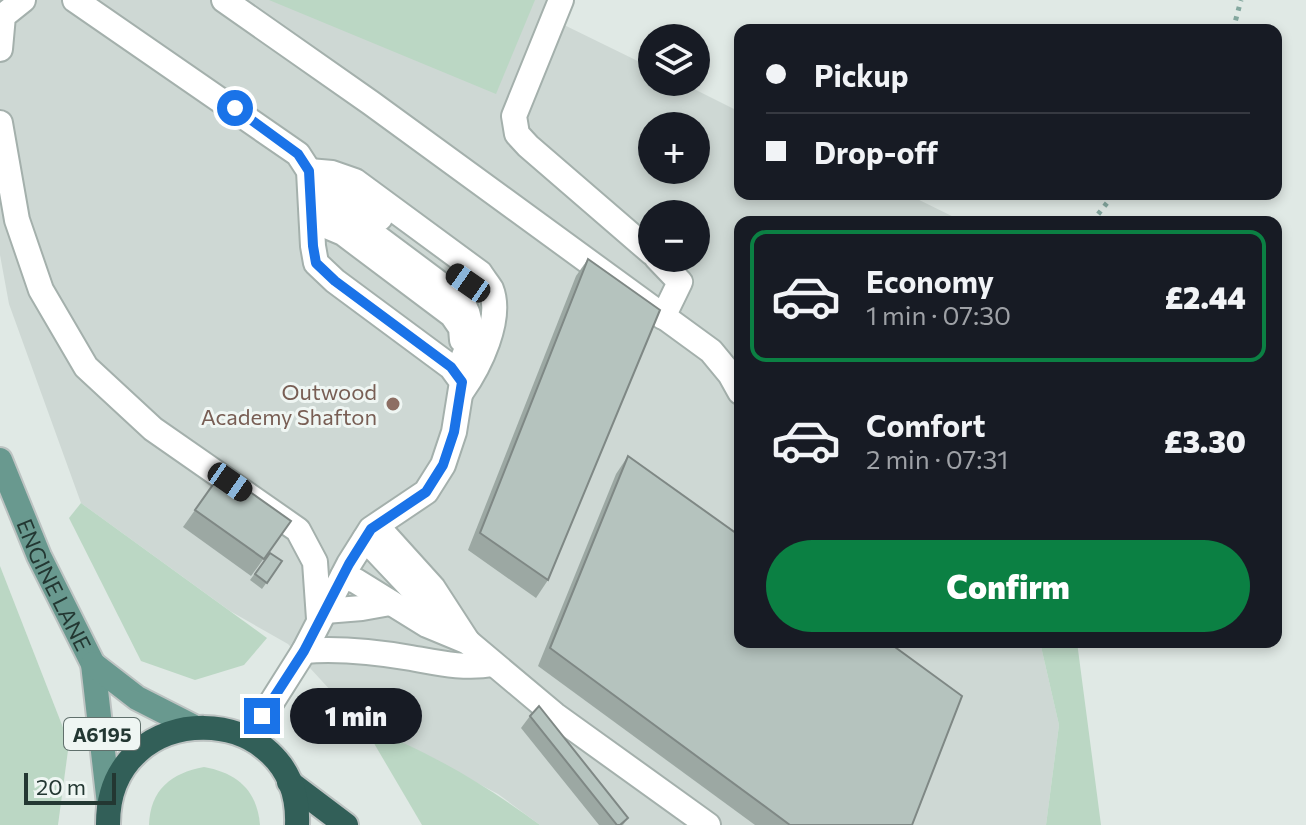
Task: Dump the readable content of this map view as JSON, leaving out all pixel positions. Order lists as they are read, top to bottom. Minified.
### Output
{"streets":{"main road":["ENGINE LANE","A6195"]},"places":["Outwood Academy Shafton"],"scale_bar":"20 m","page":{"map_buttons":["+","−"],"banner":["Pickup","Drop-off"],"list":[{"name":"Economy","note":"1 min · 07:30","value":"£2.44"},{"name":"Comfort","note":"2 min · 07:31","value":"£3.30"}],"buttons":"Confirm","bubble":"1 min","scale":"20 m"}}
